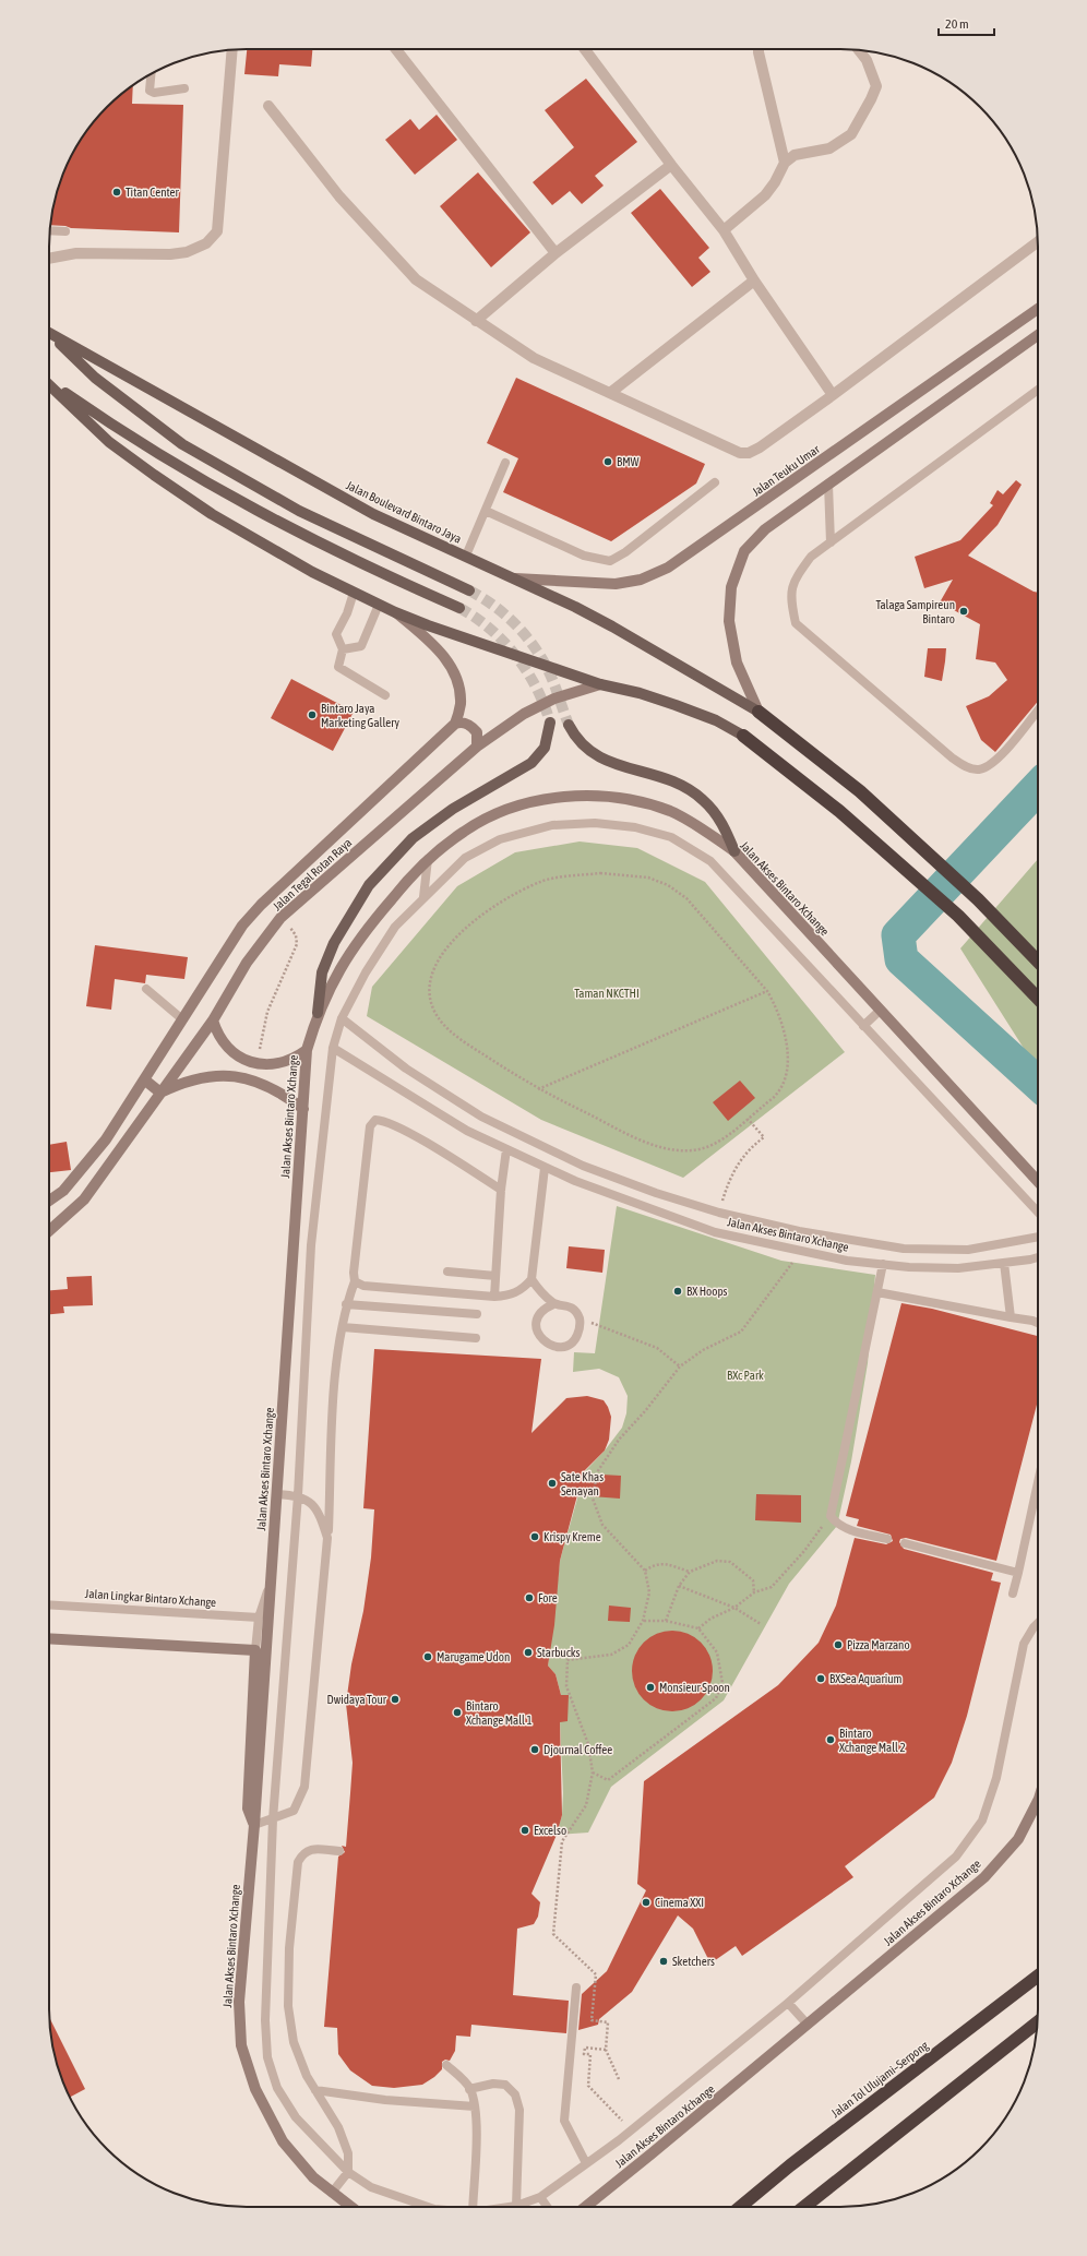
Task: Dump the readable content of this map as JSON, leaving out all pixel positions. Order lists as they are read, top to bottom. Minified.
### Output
{"streets":{"highway":["Jalan Tol Ulujami–Serpong"],"main road":["Jalan Teuku Umar","Jalan Boulevard Bintaro Jaya","Jalan Tegal Rotan Raya","Jalan Akses Bintaro Xchange"],"lane":["Jalan Lingkar Bintaro Xchange"]},"crossings":[["Jalan Teuku Umar","Jalan Boulevard Bintaro Jaya"],["Jalan Akses Bintaro Xchange","Jalan Lingkar Bintaro Xchange"]],"parks":["Taman NKCTHI","BXc Park"],"places":["Titan Center","BMW","Talaga Sampireun Bintaro","Bintaro Jaya Marketing Gallery","BX Hoops","Sate Khas Senayan","Krispy Kreme","Fore","Pizza Marzano","Starbucks","Marugame Udon","BXSea Aquarium","Monsieur Spoon","Dwidaya Tour","Bintaro Xchange Mall 1","Bintaro Xchange Mall 2","Djournal Coffee","Excelso","Cinema XXI","Sketchers"],"scale_bar":"20 m"}
